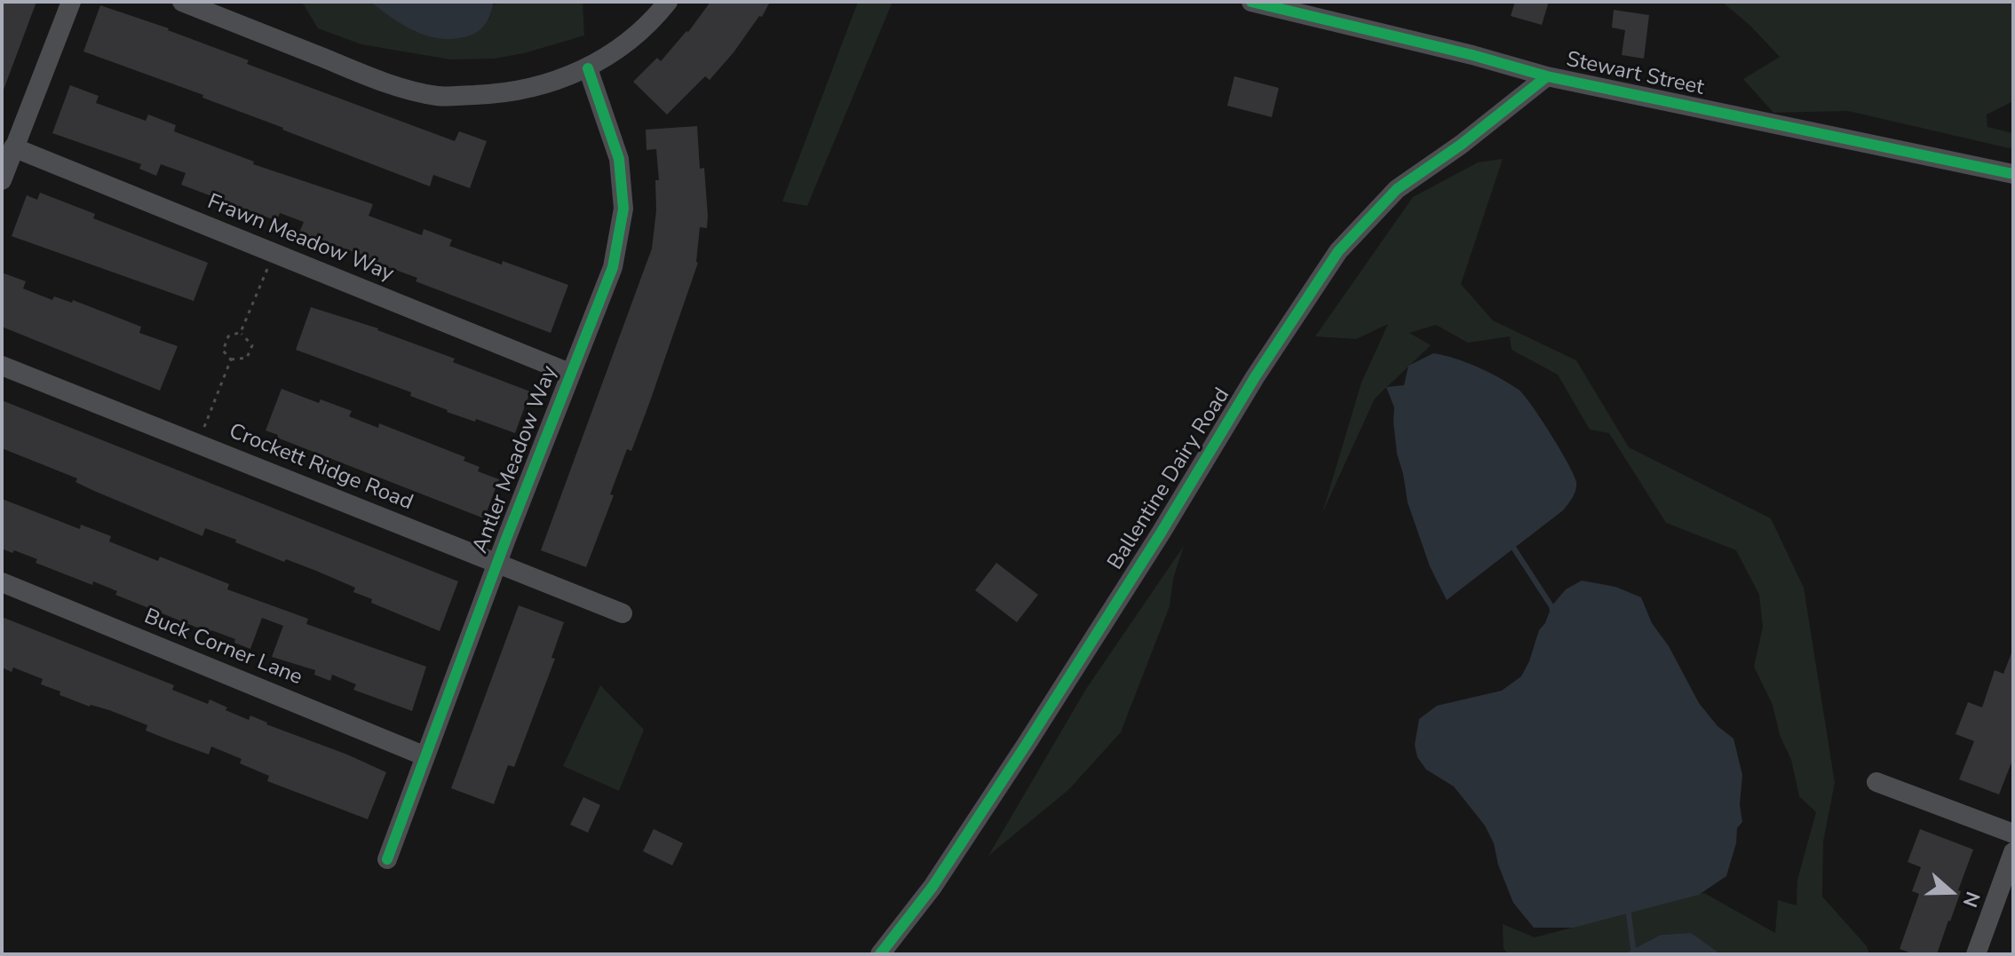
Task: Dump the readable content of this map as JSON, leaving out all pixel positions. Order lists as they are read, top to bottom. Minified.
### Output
{"streets":{"street":["Stewart Street","Frawn Meadow Way","Antler Meadow Way","Crockett Ridge Road","Ballentine Dairy Road","Buck Corner Lane"]},"crossings":[["Stewart Street","Ballentine Dairy Road"],["Frawn Meadow Way","Antler Meadow Way"],["Antler Meadow Way","Crockett Ridge Road"],["Antler Meadow Way","Buck Corner Lane"]],"north":"right"}
